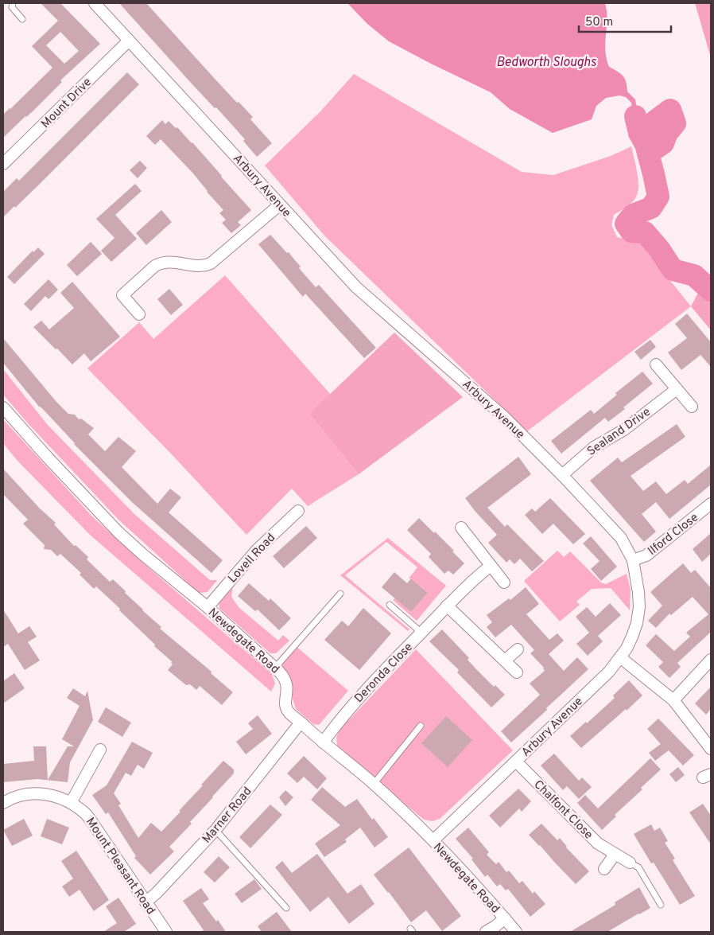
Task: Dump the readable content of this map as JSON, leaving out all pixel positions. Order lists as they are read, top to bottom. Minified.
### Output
{"streets":{"street":["Mount Drive","Arbury Avenue","Sealand Drive","Ilford Close","Lovell Road","Newdegate Road","Deronda Close","Chalfont Close","Marner Road","Mount Pleasant Road"]},"crossings":[["Mount Drive","Arbury Avenue"],["Arbury Avenue","Sealand Drive"],["Arbury Avenue","Ilford Close"],["Arbury Avenue","Newdegate Road"],["Arbury Avenue","Chalfont Close"],["Lovell Road","Newdegate Road"],["Newdegate Road","Deronda Close"],["Newdegate Road","Marner Road"],["Marner Road","Mount Pleasant Road"]],"water":["Bedworth Sloughs"],"scale_bar":"50 m"}
